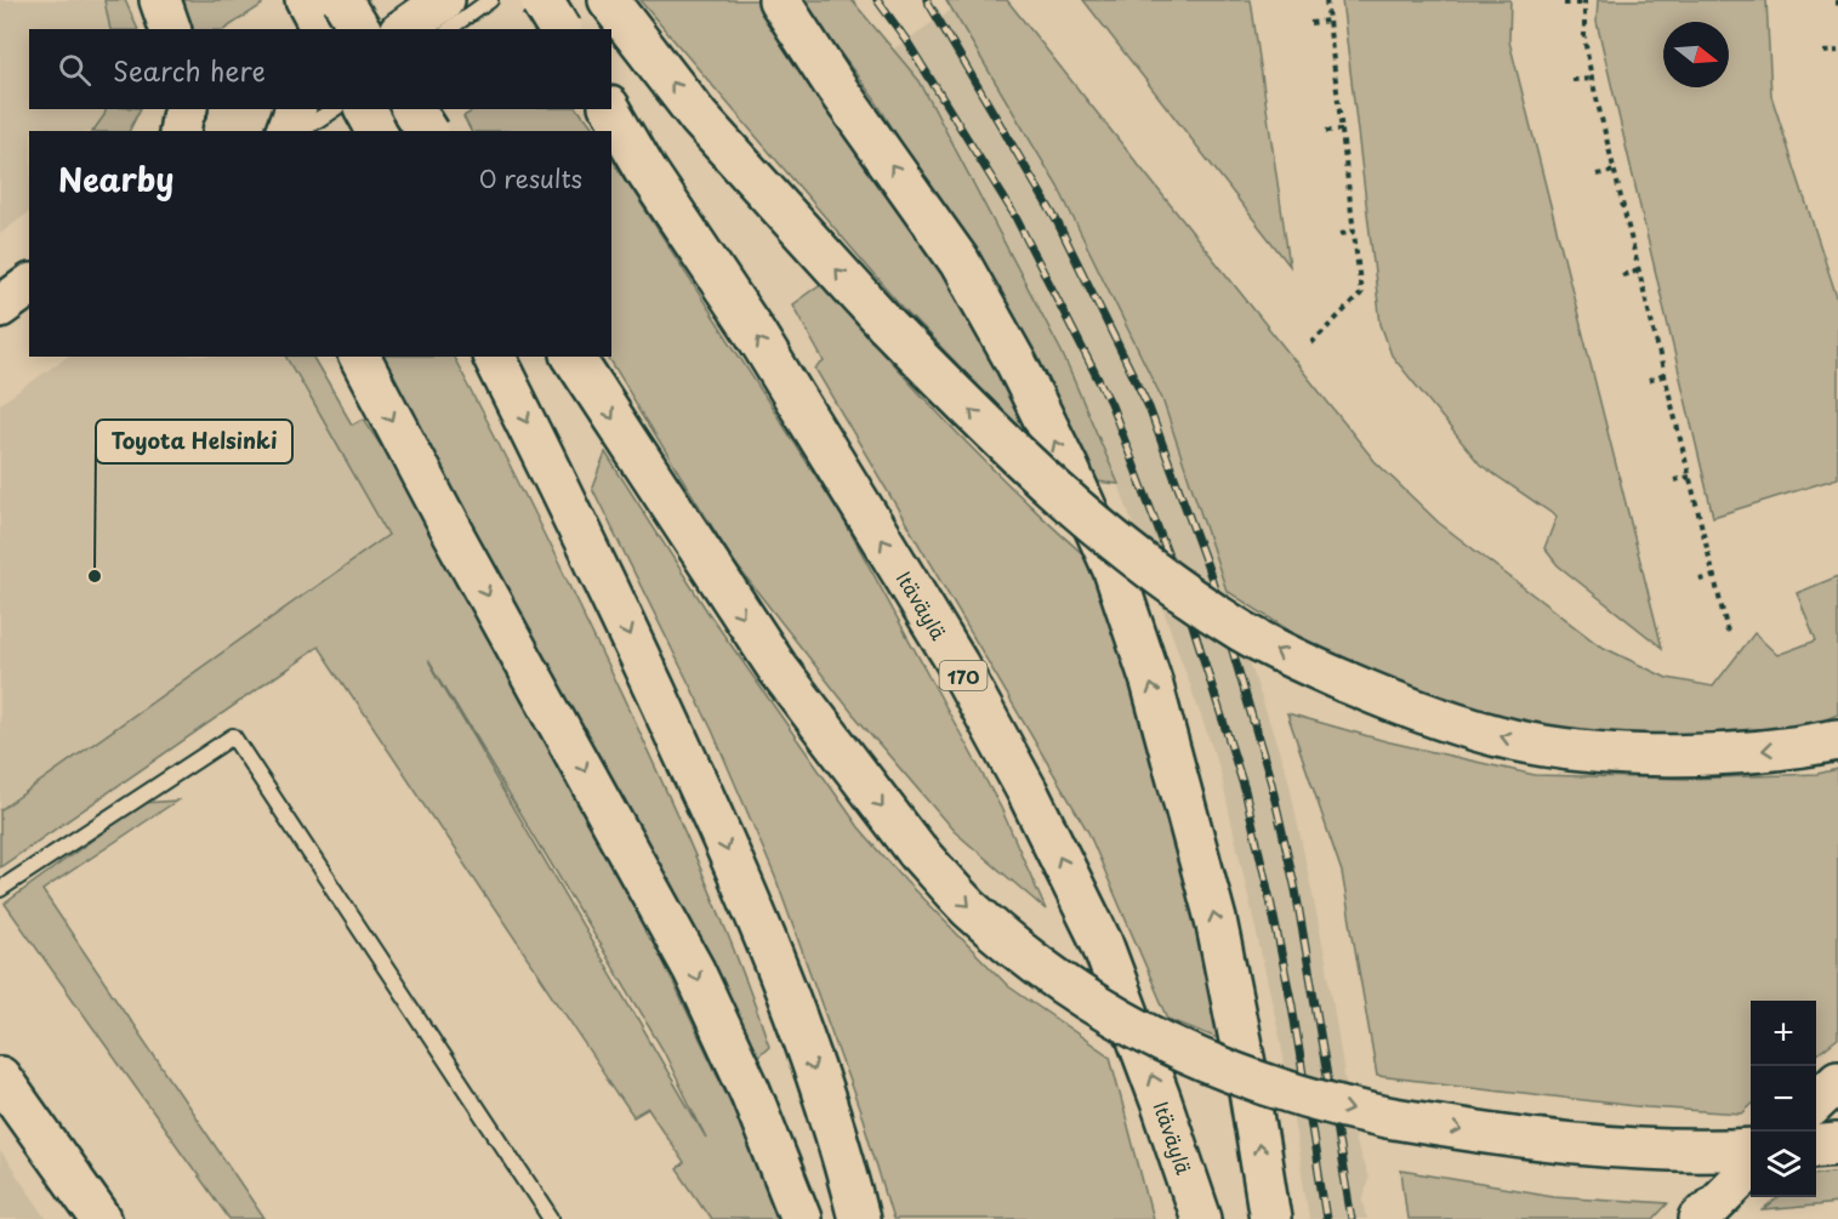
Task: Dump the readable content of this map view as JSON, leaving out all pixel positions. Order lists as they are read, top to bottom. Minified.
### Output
{"streets":{"main road":["Itäväylä","170"]},"places":["Toyota Helsinki"],"north":"right","page":{"search":"Search here","heading":["Nearby","0 results"],"map_buttons":["+","−"]}}
